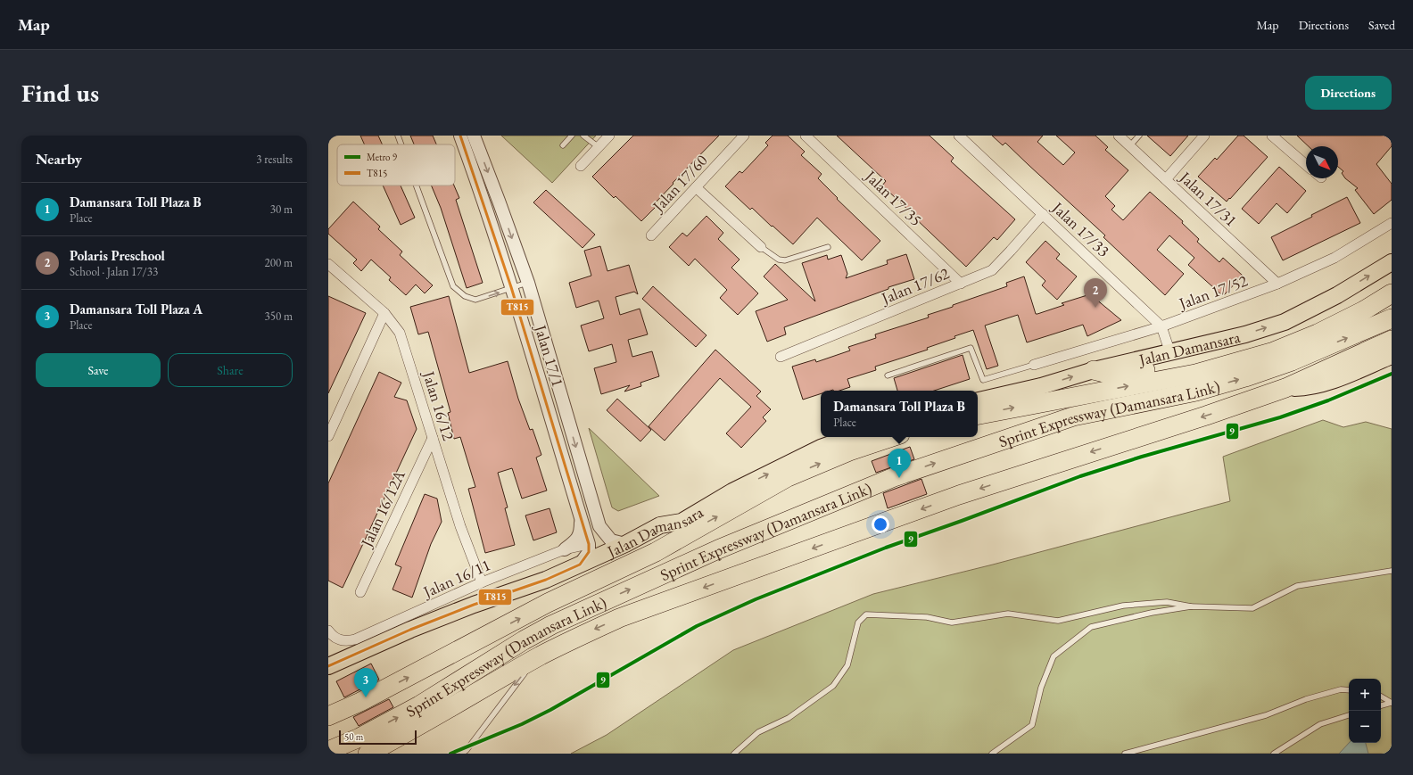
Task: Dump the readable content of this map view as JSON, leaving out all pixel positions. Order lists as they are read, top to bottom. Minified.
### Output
{"streets":{"highway":["Sprint Expressway (Damansara Link)"],"main road":["Jalan Damansara"],"street":["Jalan 17/60","Jalan 17/35","Jalan 17/31","Jalan 17/33","Jalan 17/62","Jalan 17/52","Jalan 17/1","Jalan 16/12","Jalan 16/12A","Jalan 16/11"]},"crossings":[["Jalan 17/35","Jalan 17/62"],["Jalan 17/31","Jalan 17/52"],["Jalan 17/33","Jalan 17/62"],["Jalan 17/33","Jalan 17/52"],["Jalan 17/33","Jalan Damansara"],["Jalan Damansara","Jalan 17/1"],["Jalan 17/1","Jalan 16/11"],["Jalan 16/12","Jalan 16/12A"],["Jalan 16/12","Jalan 16/11"]],"one_way":["Jalan Damansara"],"lines":["transit line T815","metro line 9"],"legend":["Metro 9","T815"],"scale_bar":"50 m","north":"bottom right","page":{"header":"Map","nav":["Map","Directions","Saved"],"buttons":["Directions",["Save","Share"]],"title":"Find us","heading":["Nearby","3 results"],"list":[{"mark":"1","name":"Damansara Toll Plaza B","note":"Place","value":"30 m"},{"mark":"2","name":"Polaris Preschool","note":"School · Jalan 17/33","value":"200 m"},{"mark":"3","name":"Damansara Toll Plaza A","note":"Place","value":"350 m"}],"pins":["2","1","3"],"popup":["Damansara Toll Plaza B","Place"],"map_buttons":["+","−"],"scale":"50 m"}}
